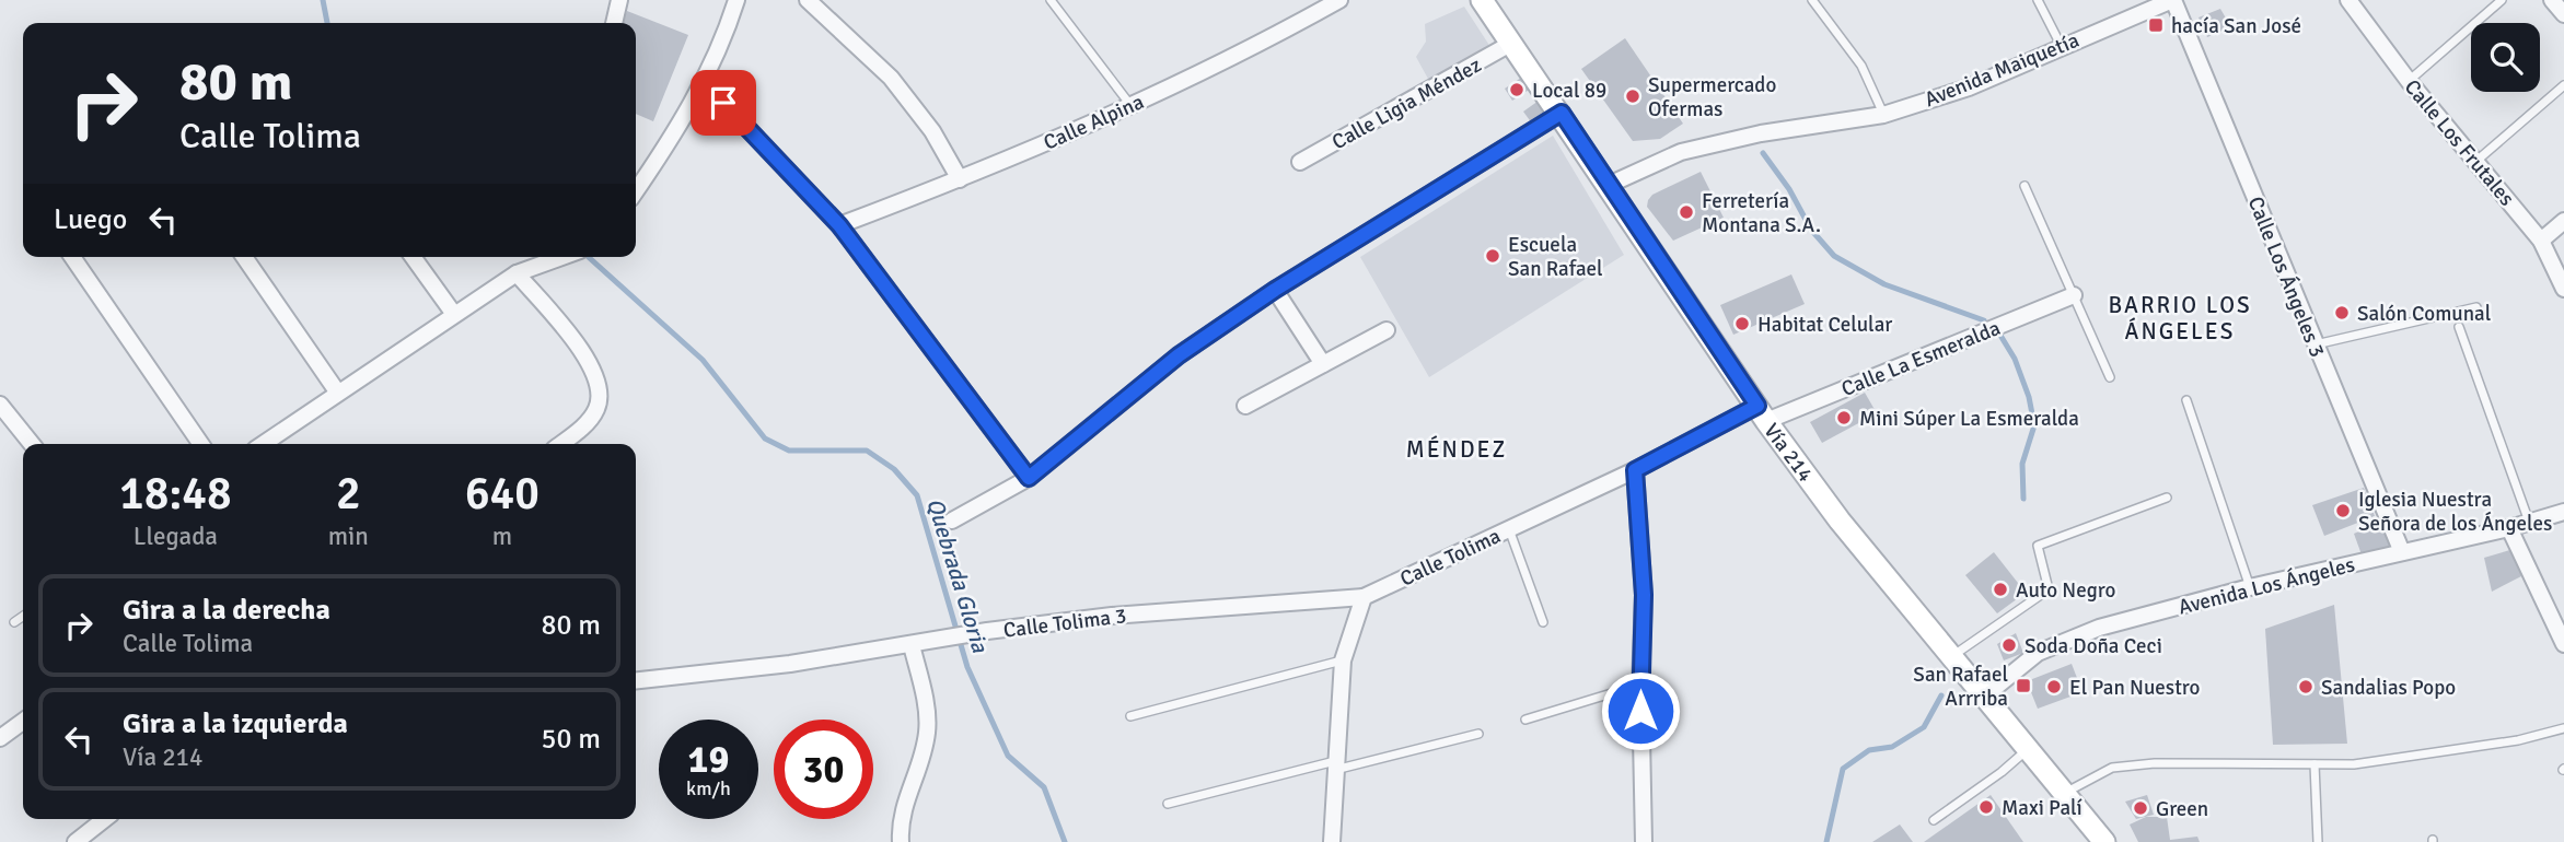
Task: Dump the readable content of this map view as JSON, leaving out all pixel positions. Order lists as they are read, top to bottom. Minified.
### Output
{"streets":{"main road":["Vía 214"],"street":["Avenida Maiquetía","Calle Ligia Méndez","Calle Alpina","Calle Los Frutales","Calle Los Ángeles 3","Calle La Esmeralda","Calle Tolima","Avenida Los Ángeles","Calle Tolima 3"]},"crossings":[["Avenida Maiquetía","Calle Los Ángeles 3"],["Avenida Maiquetía","Vía 214"],["Calle Ligia Méndez","Vía 214"],["Calle Los Ángeles 3","Avenida Los Ángeles"],["Calle La Esmeralda","Vía 214"],["Calle La Esmeralda","Calle Tolima"],["Vía 214","Calle Tolima"],["Vía 214","Avenida Los Ángeles"],["Calle Tolima","Calle Tolima 3"]],"districts":["BARRIO LOS ÁNGELES","MÉNDEZ"],"water":["Quebrada Gloria"],"places":{"transit":["hacía San José","San Rafael Arrriba"],"other":["Local 89","Supermercado Ofermas","Ferretería Montana S.A.","Escuela San Rafael","Salón Comunal","Habitat Celular","Mini Súper La Esmeralda","Iglesia Nuestra Señora de los Ángeles","Auto Negro","Soda Doña Ceci","El Pan Nuestro","Sandalias Popo","Maxi Palí","Green"]},"page":{"turn":["80 m","Calle Tolima"],"then":"Luego","eta":["18:48","Llegada","2","min","640","m"],"list":[{"name":"Gira a la derecha","note":"Calle Tolima","value":"80 m"},{"name":"Gira a la izquierda","note":"Vía 214","value":"50 m"}],"speed":"19 km/h","limit":"30"}}
